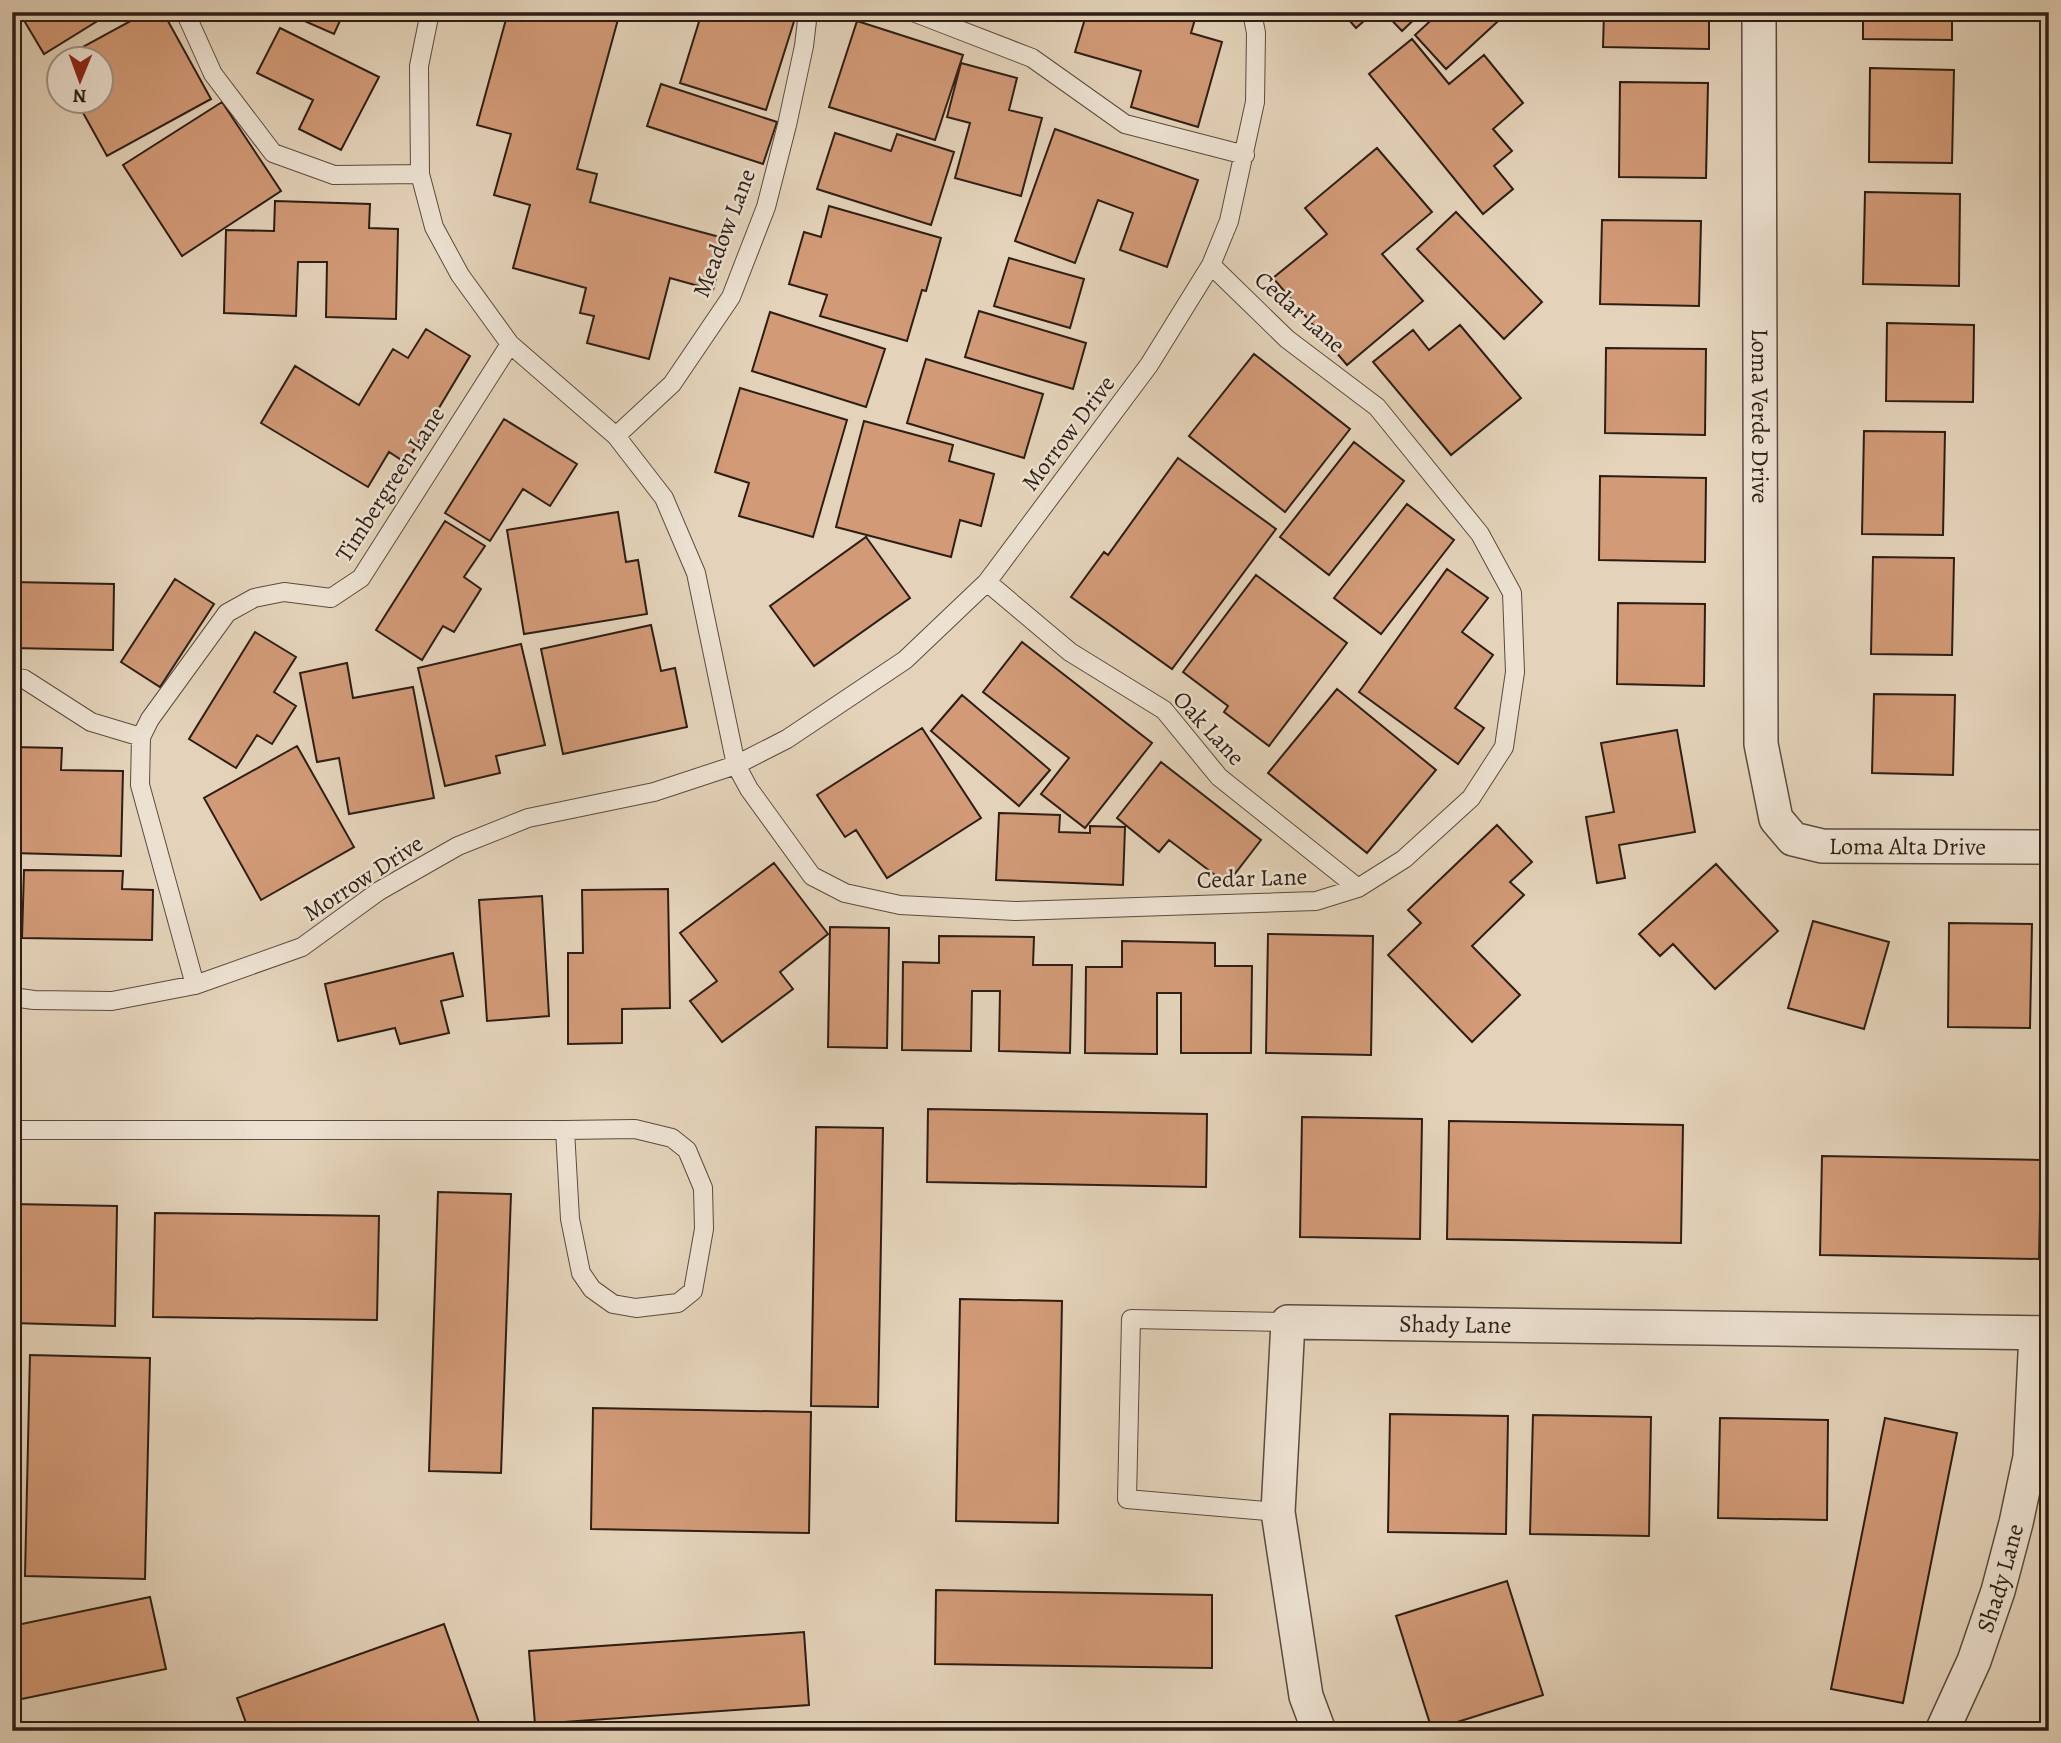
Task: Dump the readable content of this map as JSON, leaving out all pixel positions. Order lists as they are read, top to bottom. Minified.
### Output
{"streets":{"street":["Loma Verde Drive","Loma Alta Drive","Shady Lane"],"lane":["Meadow Lane","Cedar Lane","Morrow Drive","Timbergreen Lane","Oak Lane"]},"crossings":[["Cedar Lane","Morrow Drive"],["Cedar Lane","Oak Lane"],["Loma Verde Drive","Loma Alta Drive"],["Morrow Drive","Timbergreen Lane"],["Morrow Drive","Oak Lane"]],"north":"bottom"}
